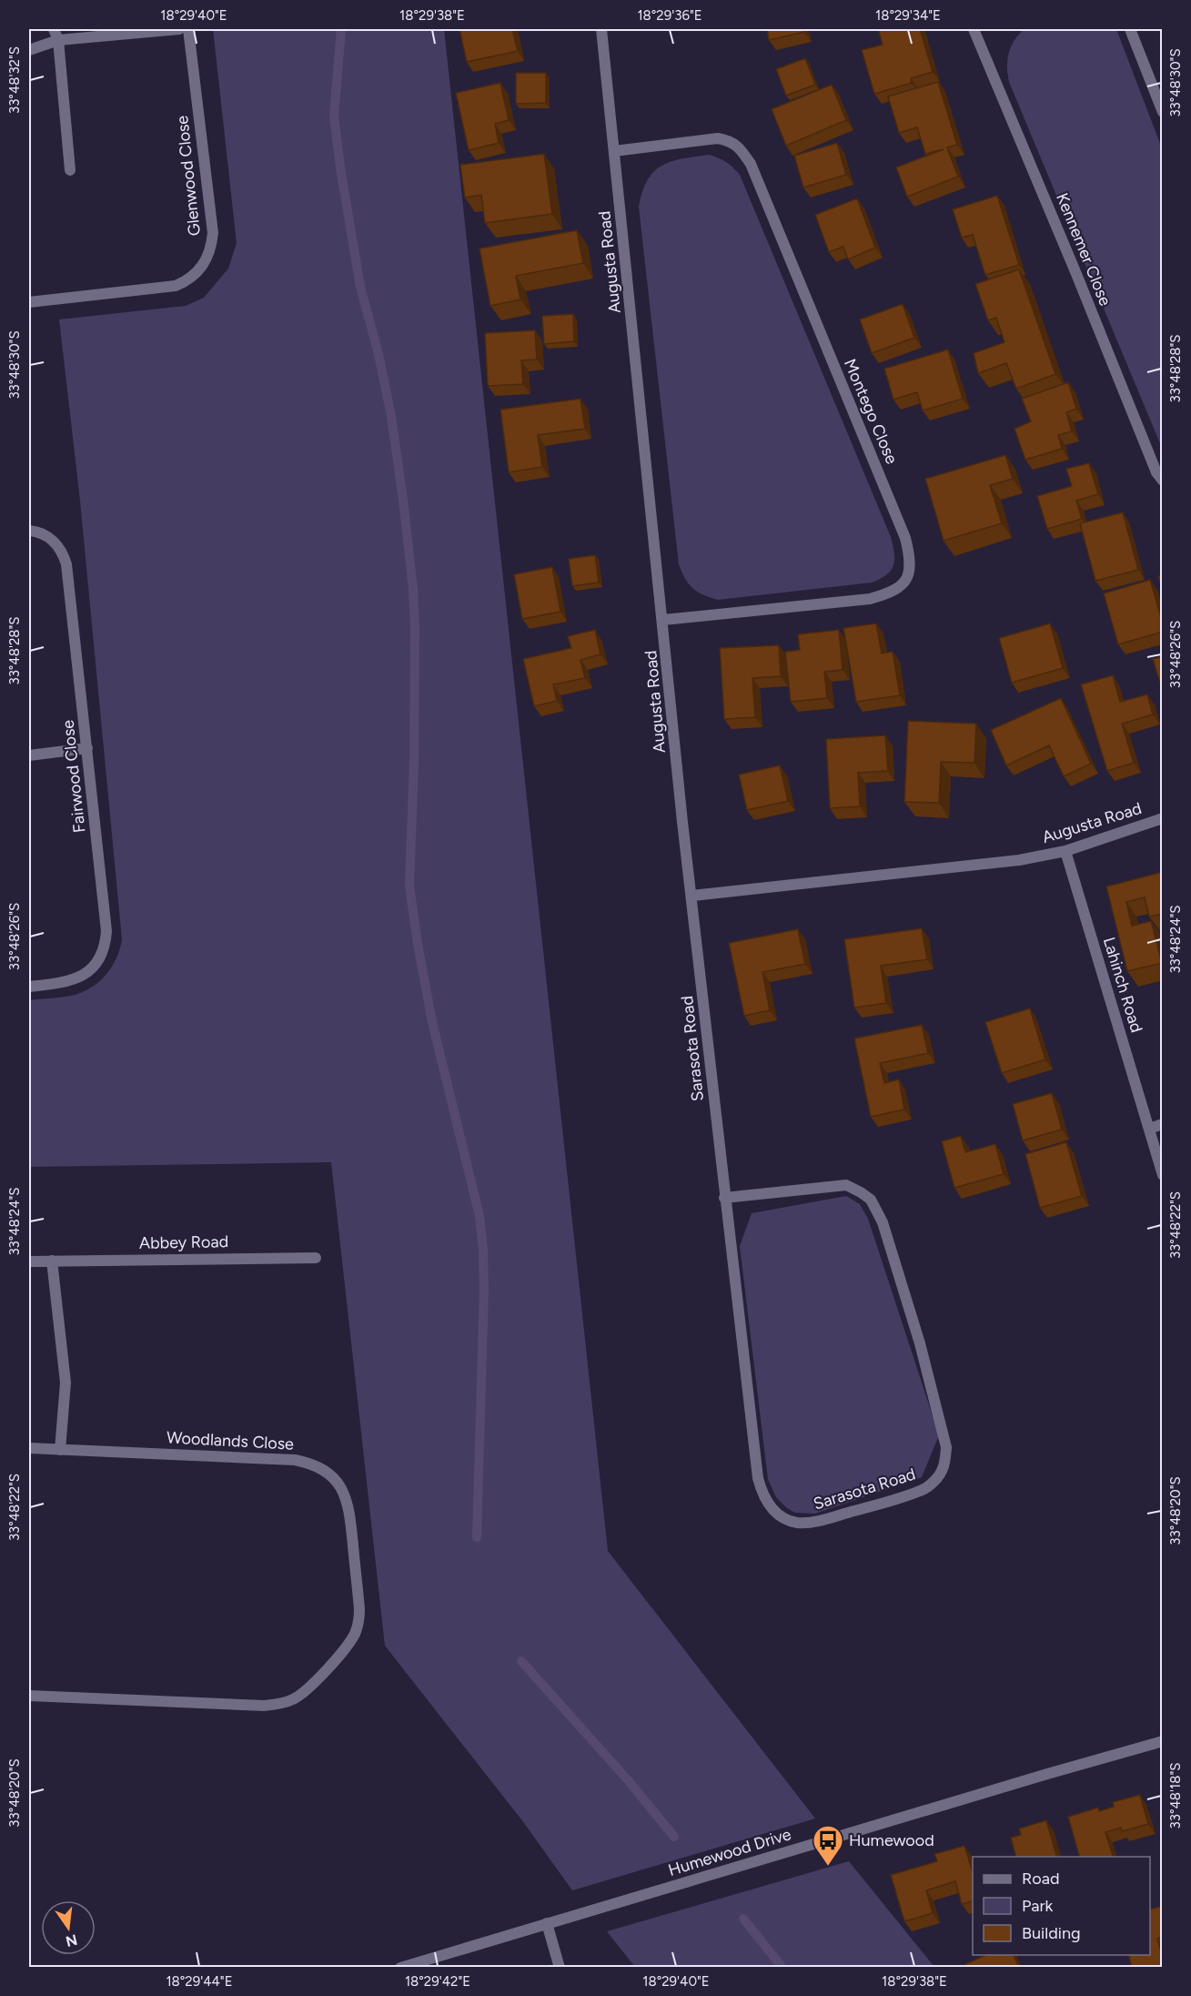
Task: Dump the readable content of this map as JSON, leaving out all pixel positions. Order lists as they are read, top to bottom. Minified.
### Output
{"streets":{"street":["Glenwood Close","Kennemer Close","Augusta Road","Montego Close","Fairwood Close","Lahinch Road","Sarasota Road","Abbey Road","Woodlands Close","Humewood Drive"]},"crossings":[["Augusta Road","Montego Close"],["Augusta Road","Lahinch Road"],["Augusta Road","Sarasota Road"]],"places":{"bus stop":["Humewood"]},"legend":["Road","Park","Building"],"north":"bottom","coordinates":["18°29'40\"E","18°29'38\"E","18°29'36\"E","18°29'34\"E","33°48'32\"S","33°48'30\"S","33°48'28\"S","33°48'26\"S","33°48'24\"S","33°48'22\"S","33°48'20\"S","33°48'18\"S","18°29'44\"E","18°29'42\"E"]}
